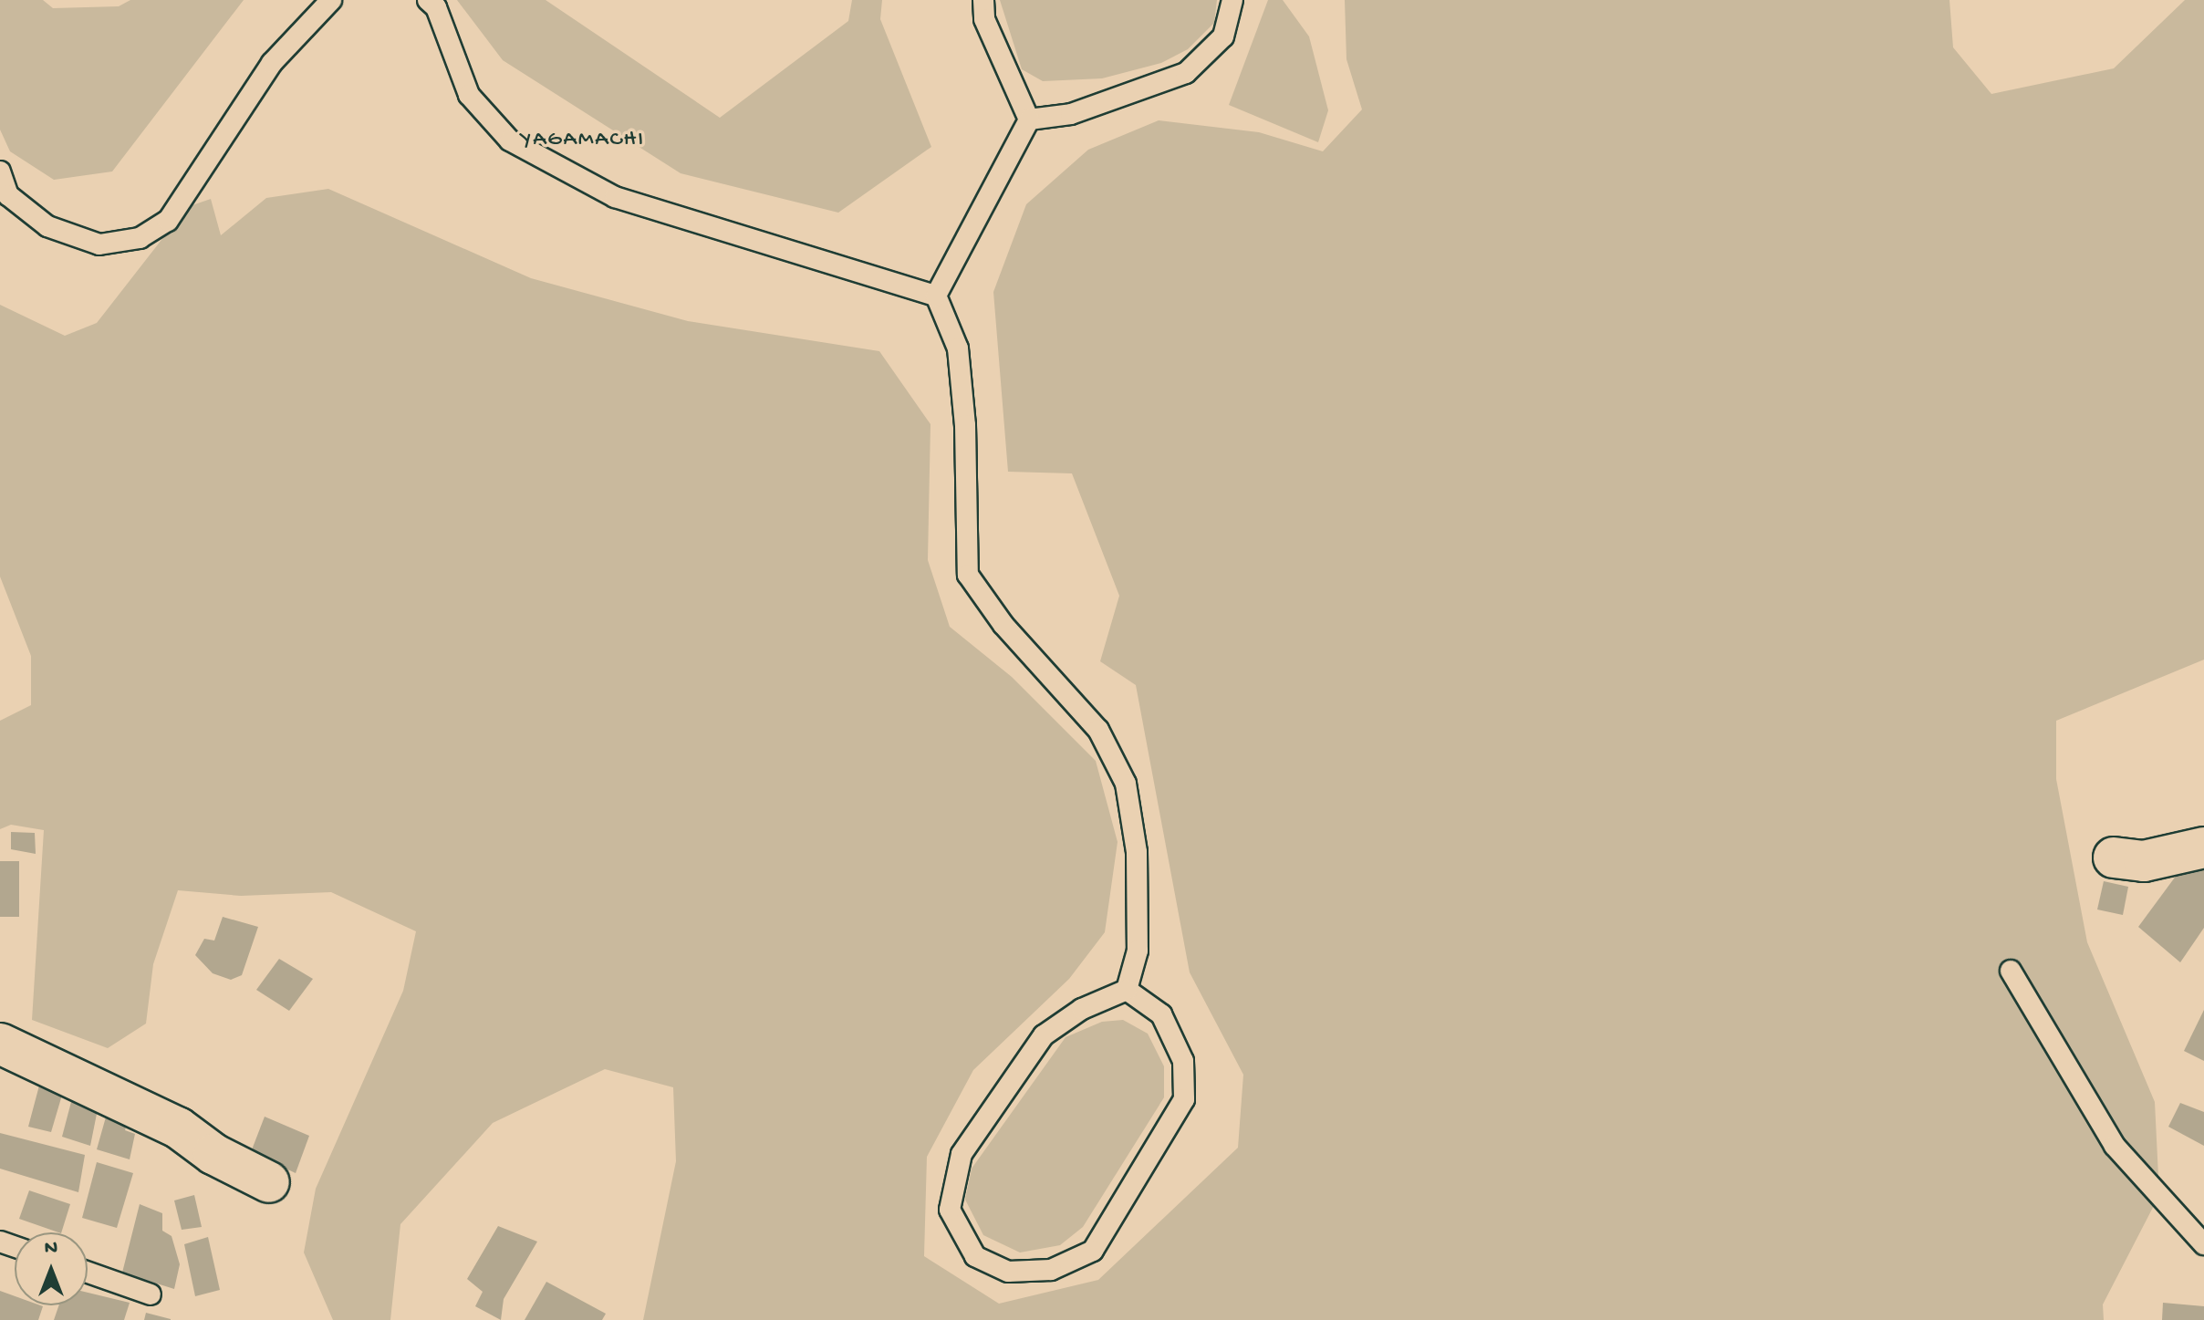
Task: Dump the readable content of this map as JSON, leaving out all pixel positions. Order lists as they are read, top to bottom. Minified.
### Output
{"districts":["YAGAMACHI"],"north":"top"}
